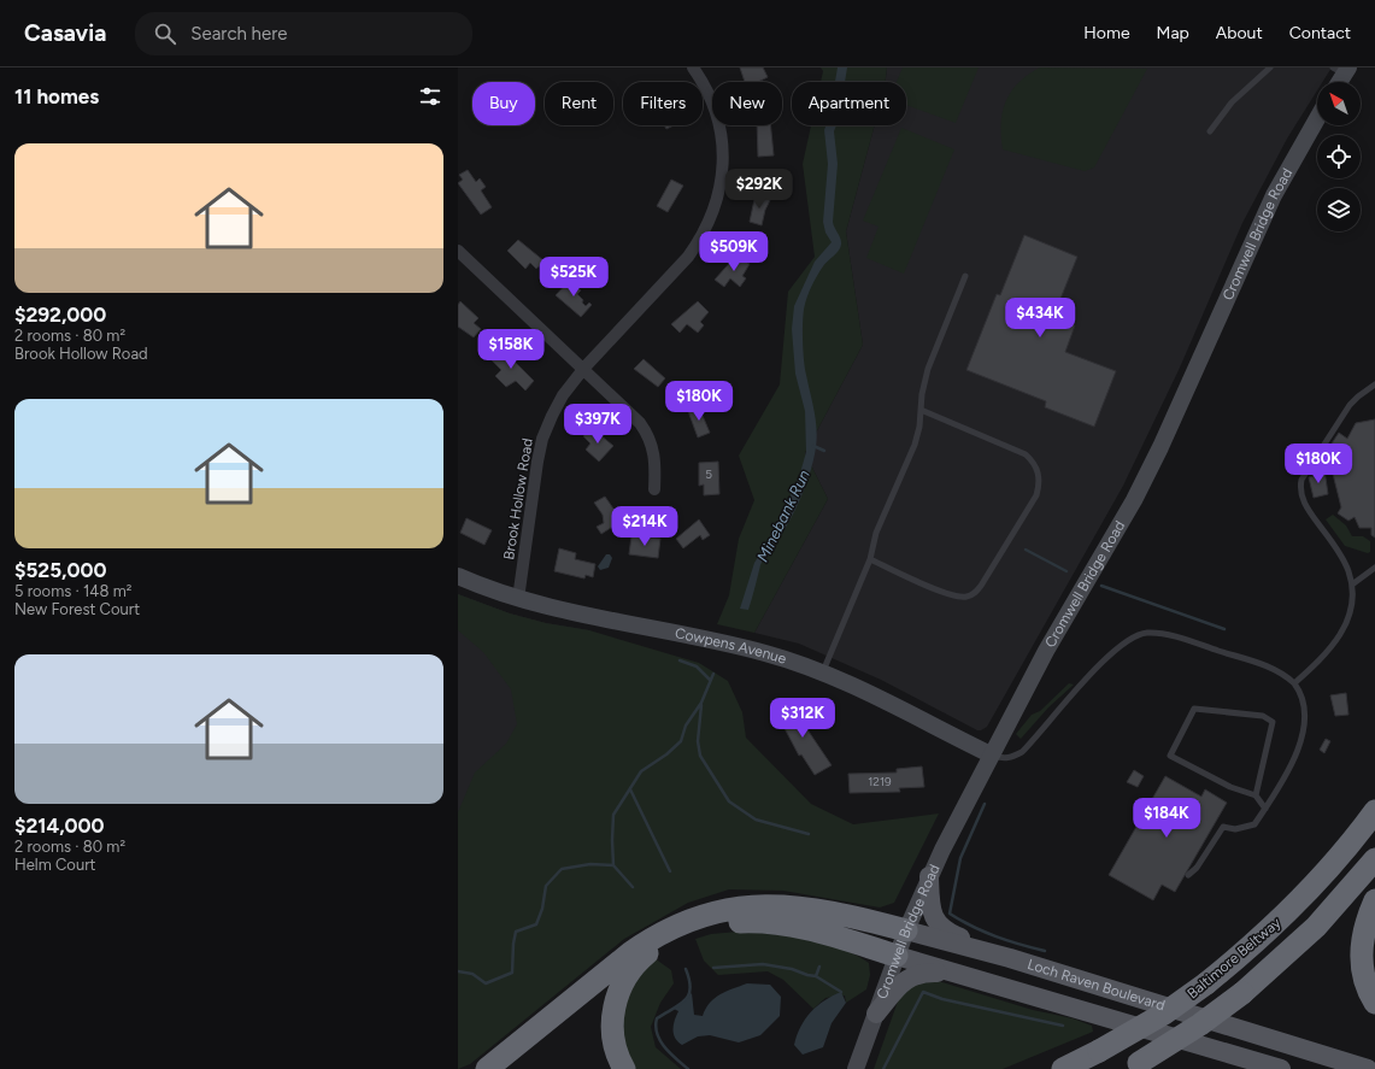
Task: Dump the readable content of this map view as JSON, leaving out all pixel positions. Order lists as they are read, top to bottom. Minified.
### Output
{"streets":{"highway":["Baltimore Beltway"],"main road":["Cromwell Bridge Road","Cowpens Avenue","Loch Raven Boulevard"],"street":["Brook Hollow Road"]},"crossings":[["Cromwell Bridge Road","Cowpens Avenue"],["Cromwell Bridge Road","Loch Raven Boulevard"],["Brook Hollow Road","Cowpens Avenue"]],"water":["Minebank Run"],"house_numbers":["5","1219"],"north":"top left","page":{"header":"Casavia","search":"Search here","nav":["Home","Map","About","Contact"],"heading":"11 homes","chip":["Buy","Rent","Filters","New","Apartment"],"list":[{"name":"$292,000","note":"2 rooms · 80 m² · Brook Hollow Road"},{"name":"$525,000","note":"5 rooms · 148 m² · New Forest Court"},{"name":"$214,000","note":"2 rooms · 80 m² · Helm Court"}],"price":["$292K","$509K","$525K","$434K","$158K","$180K","$397K","$180K","$214K","$312K","$184K"]}}
